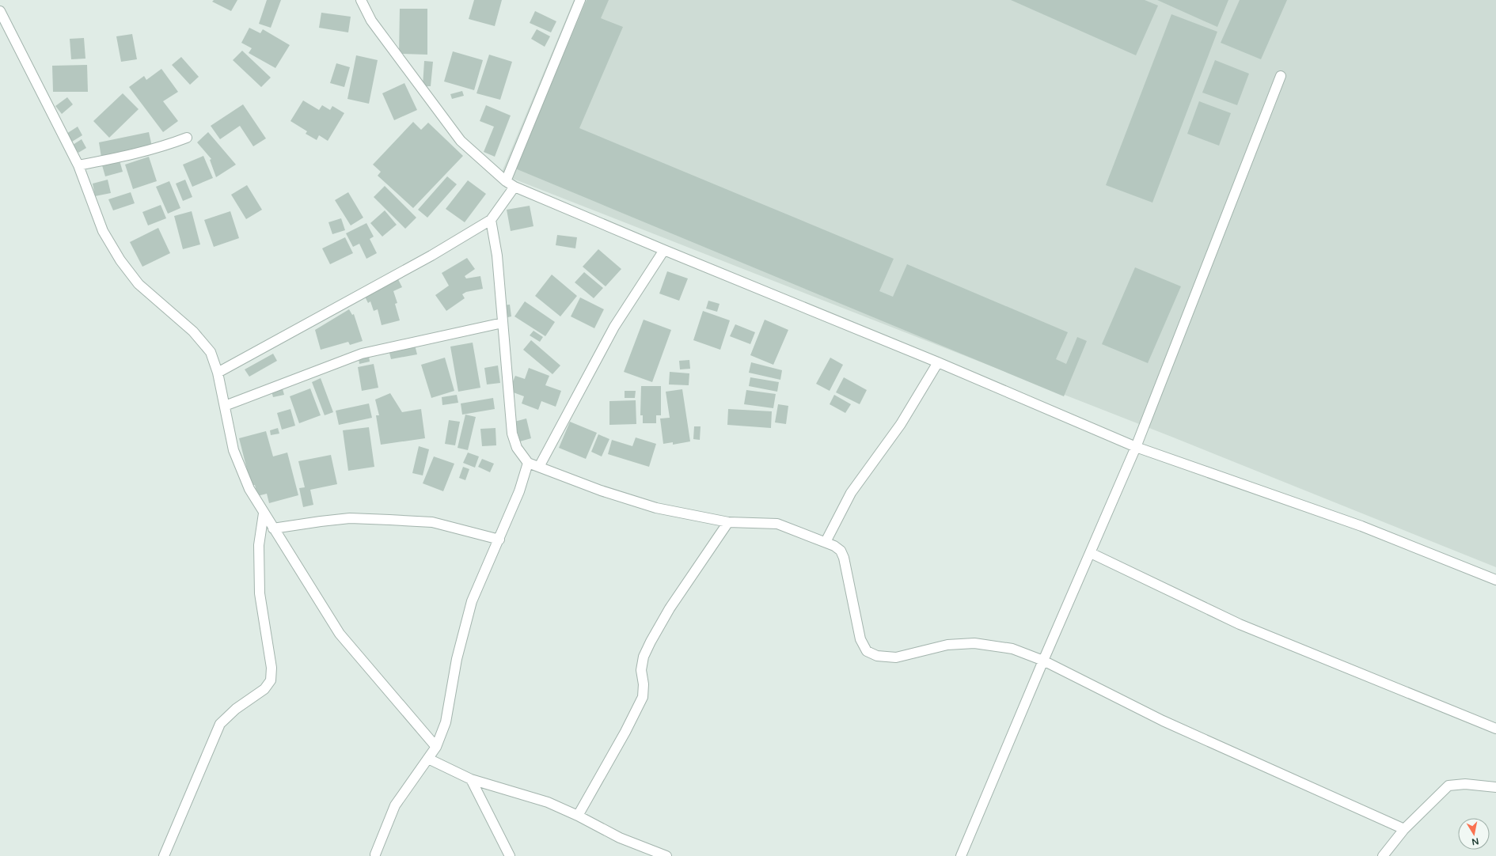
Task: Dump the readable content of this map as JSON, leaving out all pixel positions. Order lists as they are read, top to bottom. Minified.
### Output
{"north":"bottom"}
